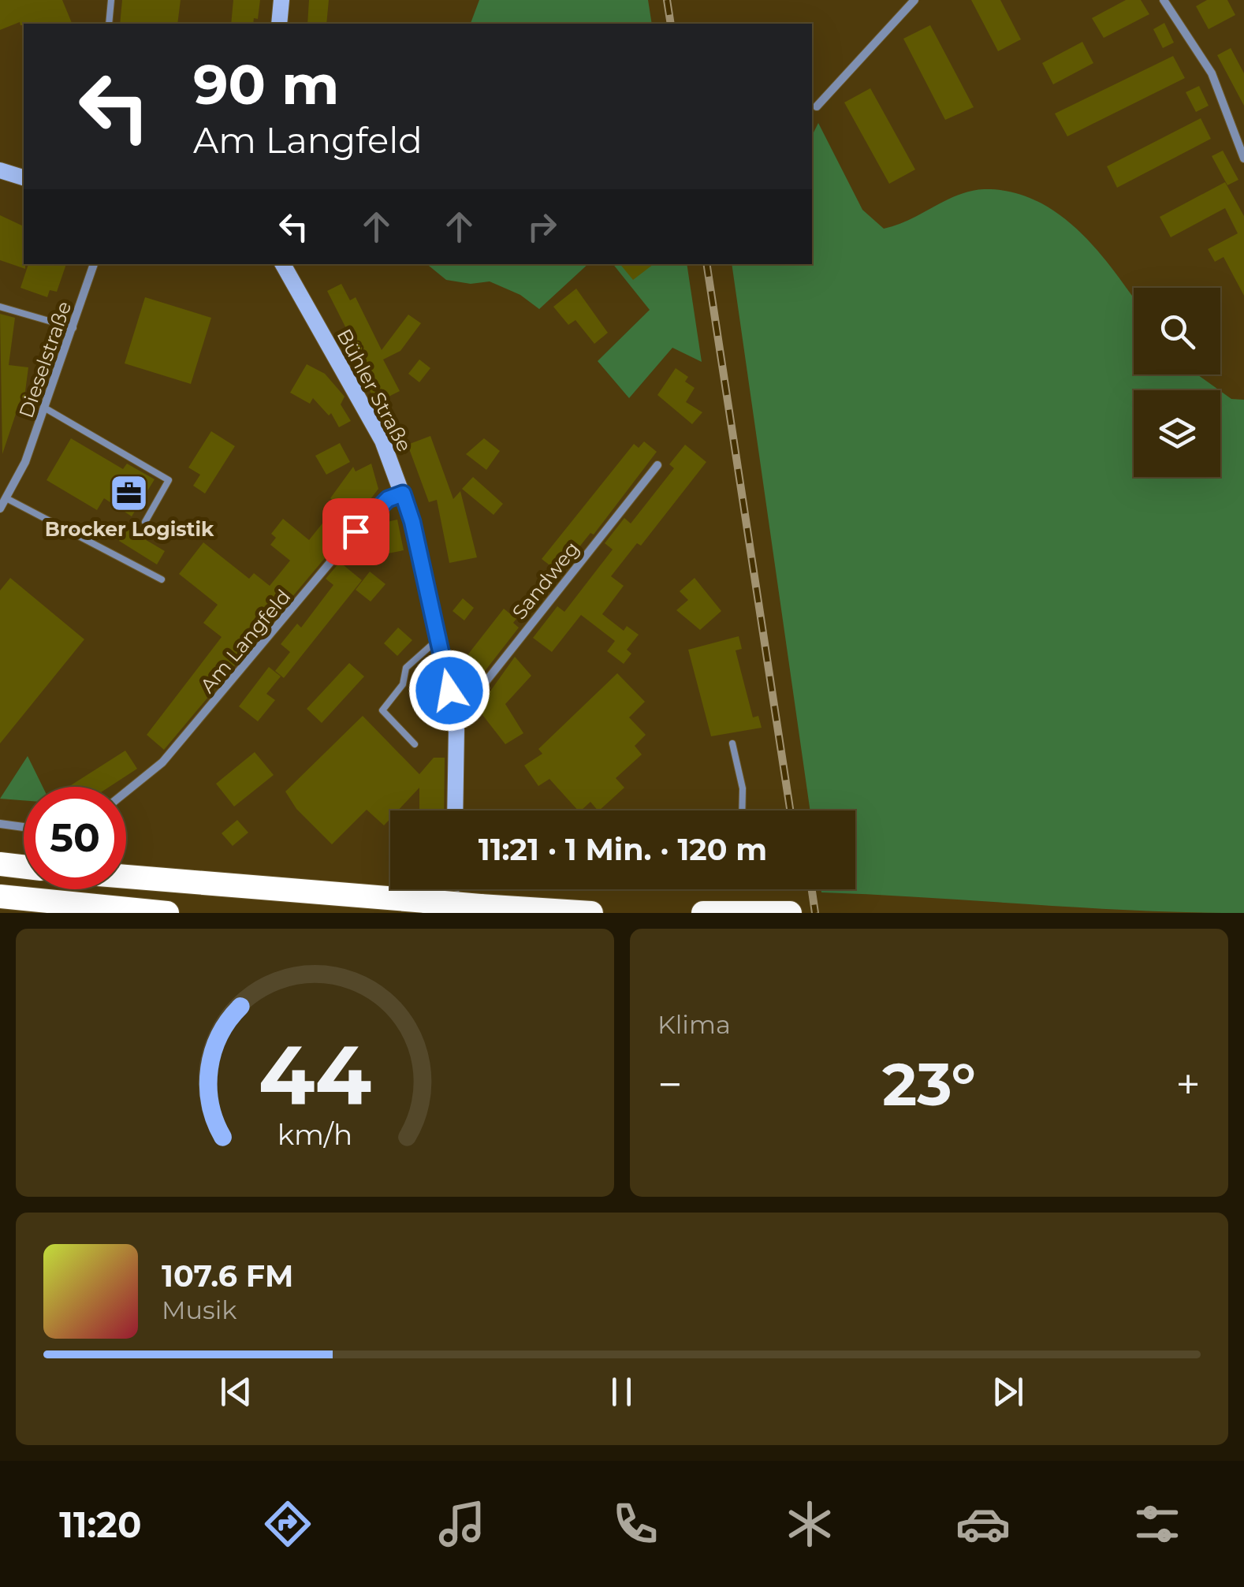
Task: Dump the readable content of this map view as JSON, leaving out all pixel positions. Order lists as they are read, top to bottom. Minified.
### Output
{"streets":{"main road":["Bühler Straße"],"street":["Dieselstraße","Sandweg","Am Langfeld"]},"crossings":[["Bühler Straße","Sandweg"],["Bühler Straße","Am Langfeld"]],"places":{"office":["Brocker Logistik"]},"page":{"turn":["90 m","Am Langfeld"],"limit":"50","trip":"11:21 · 1 Min. · 120 m","tile":"Klima","heat":["−","23°","+"],"song":["107.6 FM","Musik"],"tabs":"11:20","gauge":["44","km/h"]}}
